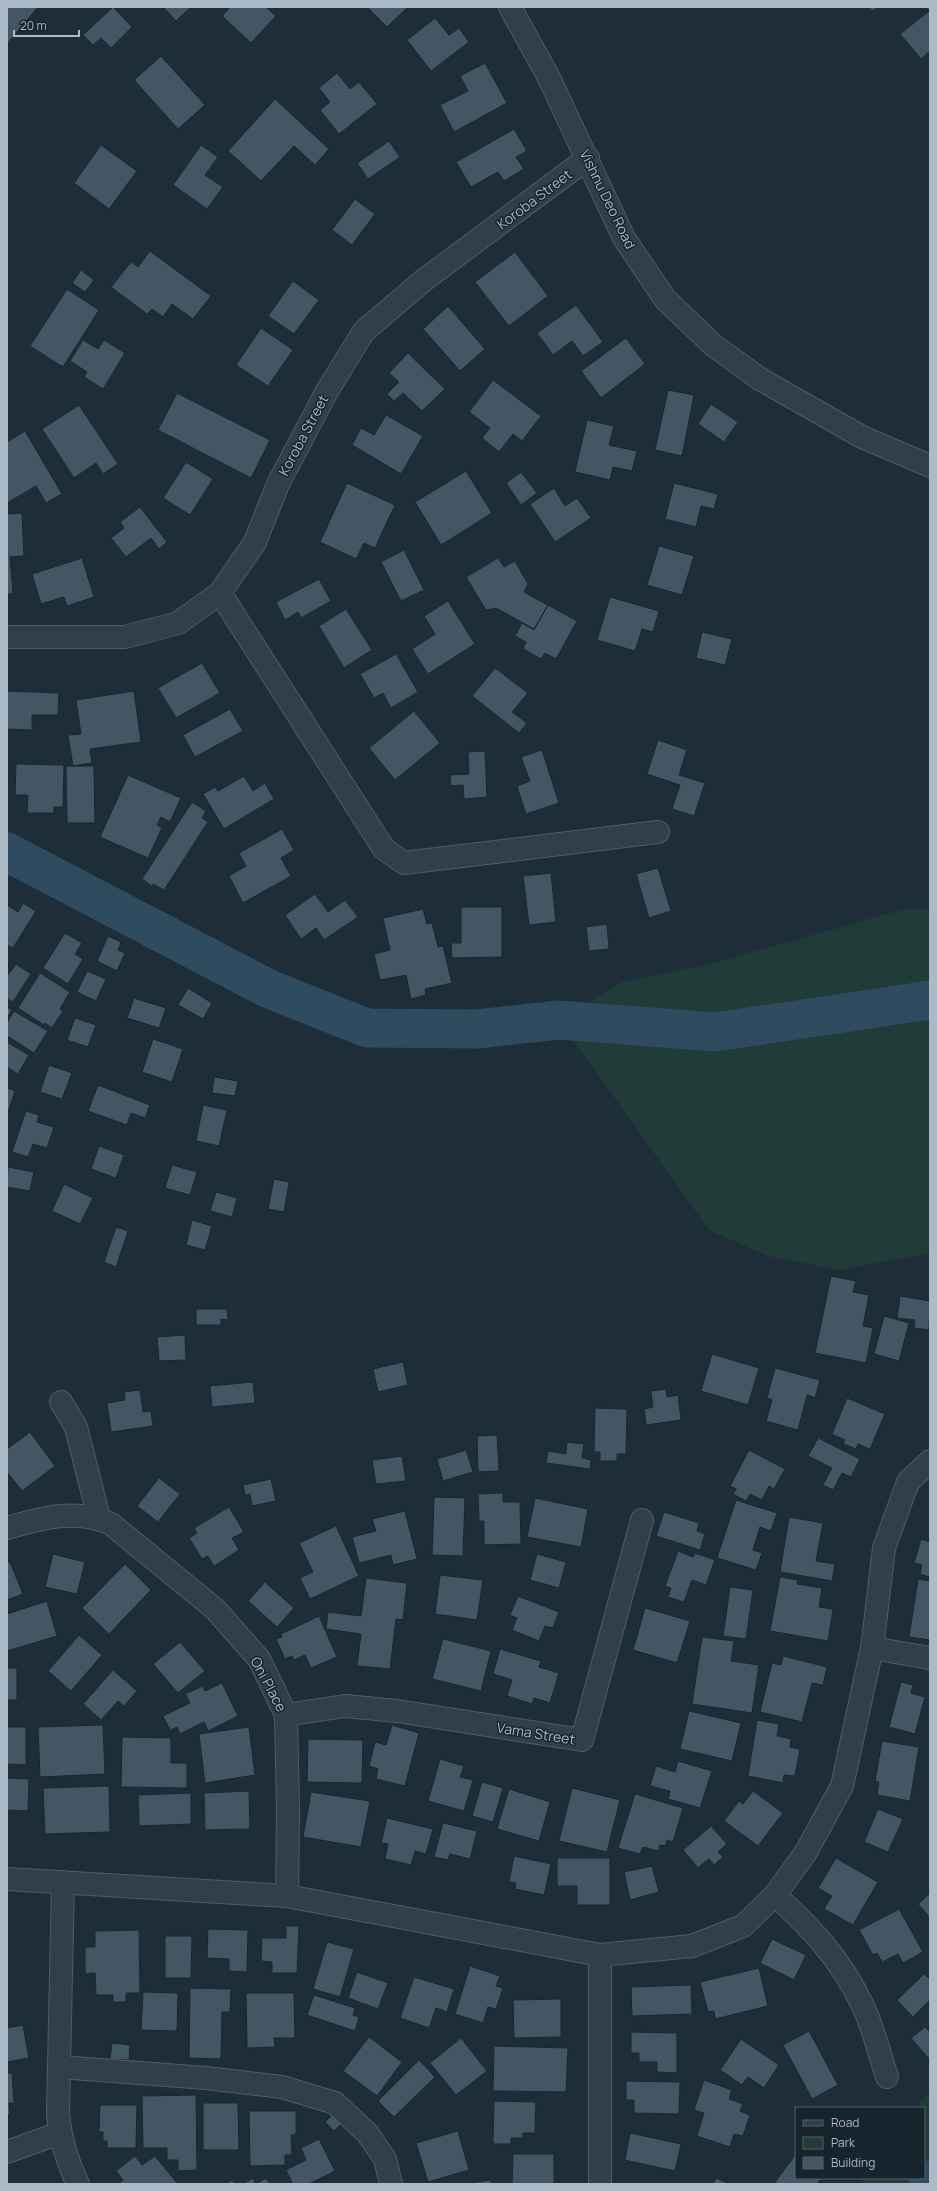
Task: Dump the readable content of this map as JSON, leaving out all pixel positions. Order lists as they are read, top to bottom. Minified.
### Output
{"streets":{"street":["Koroba Street","Vishnu Deo Road","Oni Place","Vama Street"]},"crossings":[["Koroba Street","Vishnu Deo Road"],["Oni Place","Vama Street"]],"legend":["Road","Park","Building"],"scale_bar":"20 m"}
